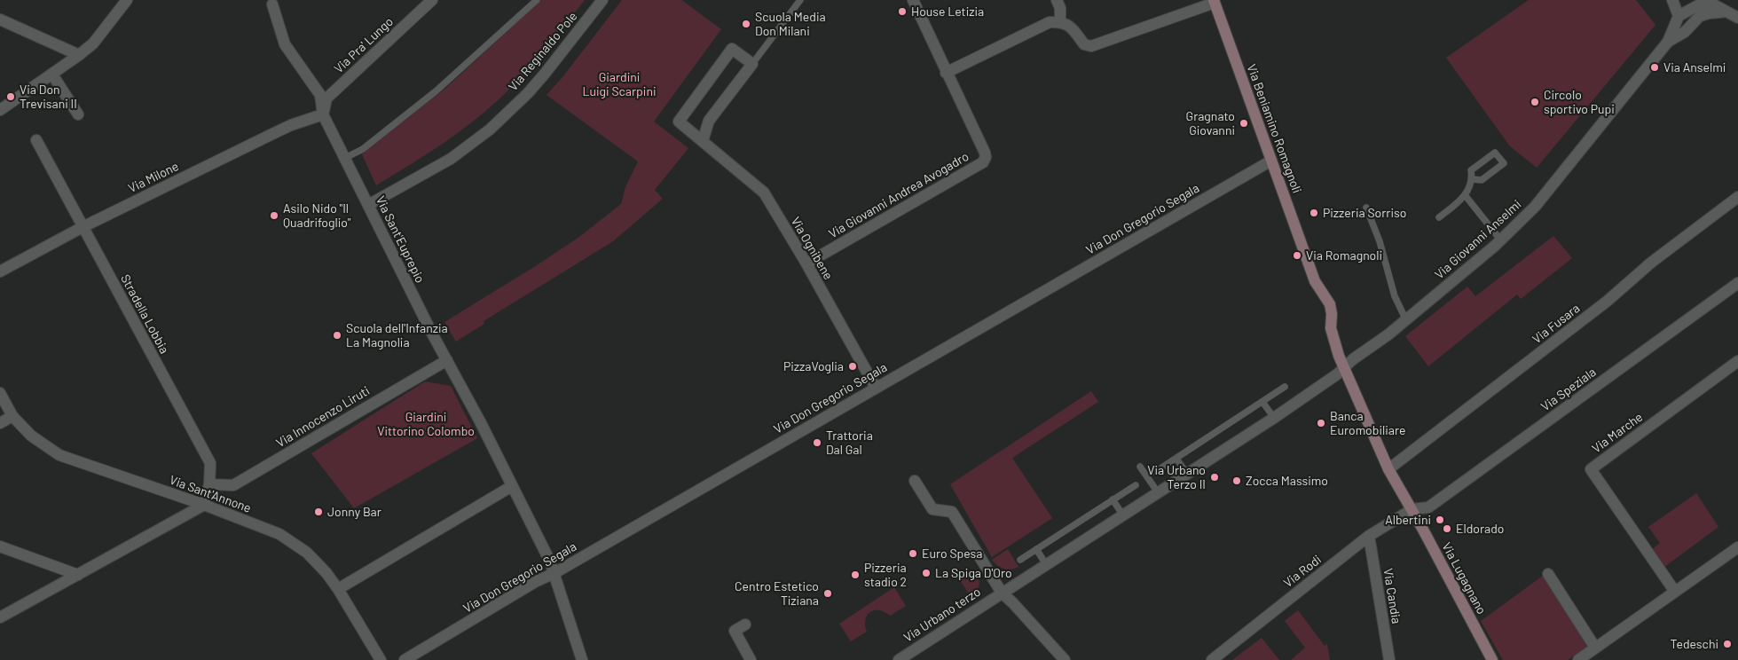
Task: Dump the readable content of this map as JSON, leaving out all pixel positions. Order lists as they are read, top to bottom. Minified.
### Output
{"streets":{"main road":["Via Beniamino Romagnoli","Via Lugagnano"],"street":["Via Pra' Lungo","Via Reginaldo Pole","Via Milone","Via Giovanni Andrea Avogadro","Via Don Gregorio Segala","Via Sant'Euprepio","Via Giovanni Anselmi","Via Ognibene","Stradella Lobbia","Via Fusara","Via Speziala","Via Innocenzo Liruti","Via Marche","Via Sant'Annone","Via Rodi","Via Candia","Via Urbano terzo"]},"crossings":[["Via Pra' Lungo","Via Milone"],["Via Pra' Lungo","Via Sant'Euprepio"],["Via Reginaldo Pole","Via Sant'Euprepio"],["Via Beniamino Romagnoli","Via Don Gregorio Segala"],["Via Beniamino Romagnoli","Via Giovanni Anselmi"],["Via Beniamino Romagnoli","Via Fusara"],["Via Beniamino Romagnoli","Via Speziala"],["Via Beniamino Romagnoli","Via Rodi"],["Via Beniamino Romagnoli","Via Lugagnano"],["Via Beniamino Romagnoli","Via Urbano terzo"],["Via Milone","Via Sant'Euprepio"],["Via Milone","Stradella Lobbia"],["Via Giovanni Andrea Avogadro","Via Ognibene"],["Via Don Gregorio Segala","Via Sant'Euprepio"],["Via Don Gregorio Segala","Via Ognibene"],["Via Sant'Euprepio","Via Innocenzo Liruti"],["Via Giovanni Anselmi","Via Urbano terzo"],["Stradella Lobbia","Via Innocenzo Liruti"],["Stradella Lobbia","Via Sant'Annone"],["Via Speziala","Via Rodi"],["Via Speziala","Via Lugagnano"],["Via Rodi","Via Lugagnano"],["Via Rodi","Via Candia"]],"parks":["Giardini Luigi Scarpini","Giardini Vittorino Colombo"],"places":["House Letizia","Scuola Media Don Milani","Via Anselmi","Via Don Trevisani II","Circolo sportivo Pupi","Gragnato Giovanni","Pizzeria Sorriso","Asilo Nido \"Il Quadrifoglio\"","Via Romagnoli","Scuola dell'Infanzia La Magnolia","PizzaVoglia","Banca Euromobiliare","Trattoria Dal Gal","Via Urbano Terzo II","Zocca Massimo","Jonny Bar","Albertini","Eldorado","Euro Spesa","La Spiga D'Oro","Pizzeria stadio 2","Centro Estetico Tiziana","Tedeschi"]}
